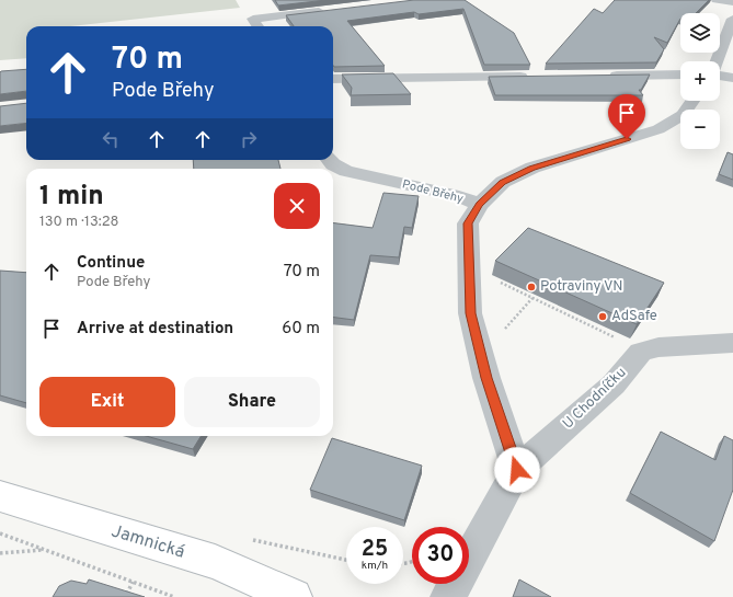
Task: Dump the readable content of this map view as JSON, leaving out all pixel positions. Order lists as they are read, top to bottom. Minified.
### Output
{"streets":{"main road":["Jamnická"],"street":["Pode Břehy","U Chodníčku"]},"places":["Potraviny VN","AdSafe"],"page":{"map_buttons":["+","−"],"turn":["70 m","Pode Břehy"],"heading":["1 min","130 m · 13:28"],"list":[{"name":"Continue","note":"Pode Břehy","value":"70 m"},{"name":"Arrive at destination","value":"60 m"}],"buttons":["Exit","Share"],"speed":"25 km/h","limit":"30"}}
